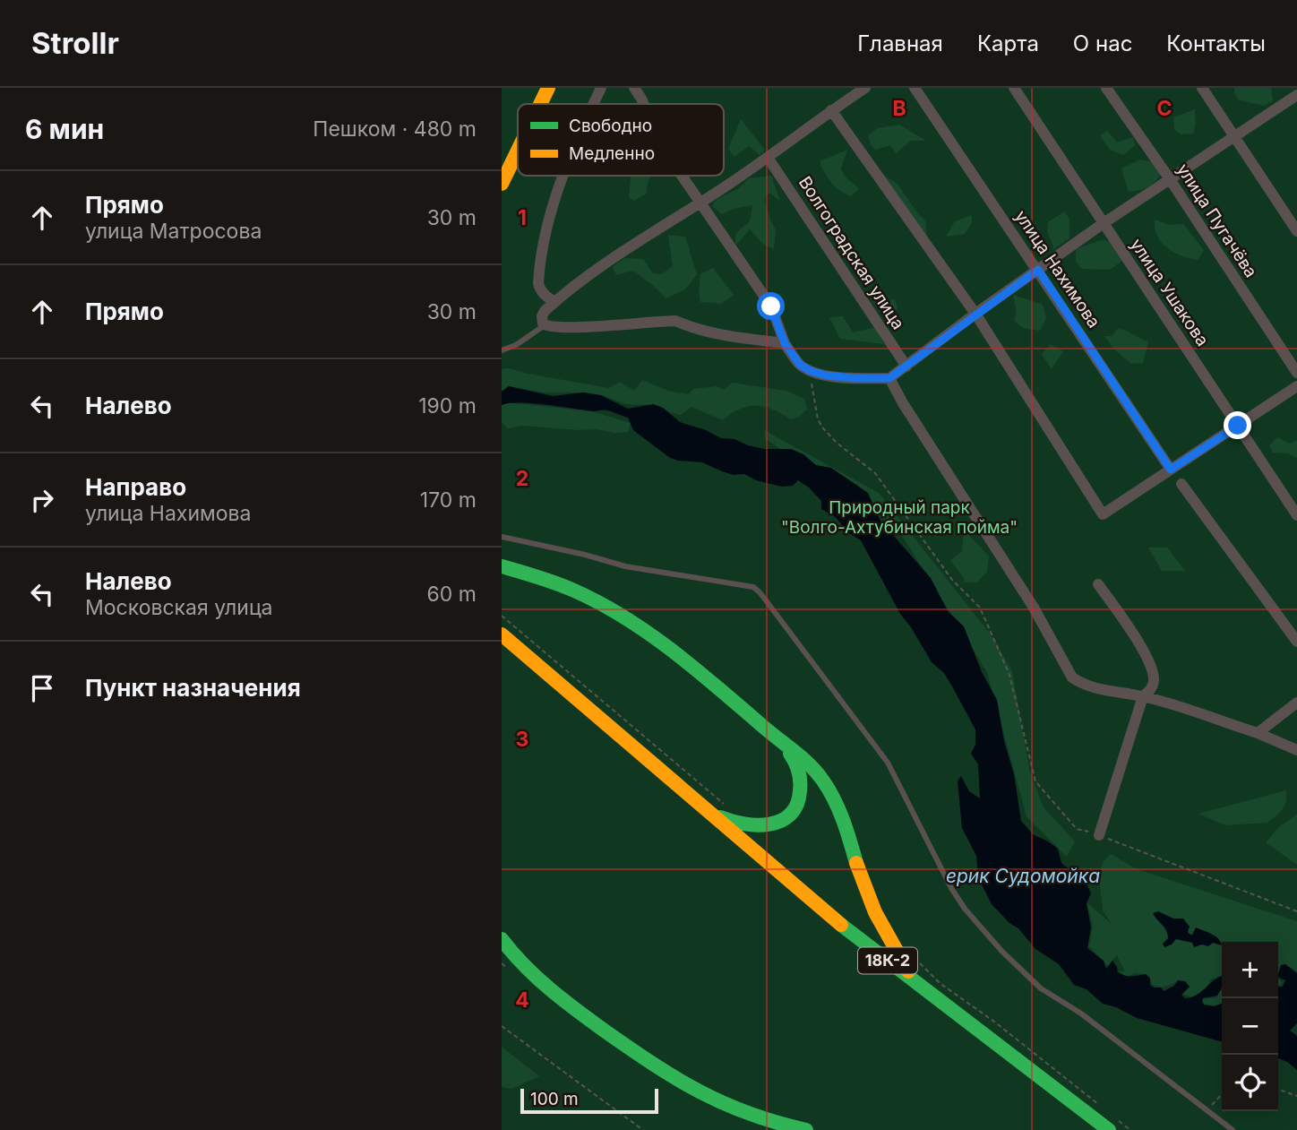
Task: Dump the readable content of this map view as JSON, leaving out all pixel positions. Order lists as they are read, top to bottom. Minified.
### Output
{"streets":{"main road":["18К-2"],"street":["улица Пугачёва","Волгоградская улица","улица Нахимова","улица Ушакова"]},"water":["ерик Судомойка"],"parks":["Природный парк \"Волго-Ахтубинская пойма\""],"legend":["Свободно","Медленно"],"scale_bar":"100 m","page":{"header":"Strollr","nav":["Главная","Карта","О нас","Контакты"],"heading":["6 мин","Пешком · 480 m"],"list":[["Прямо","улица Матросова","30 m"],["Прямо","30 m"],["Налево","190 m"],["Направо","улица Нахимова","170 m"],["Налево","Московская улица","60 m"],"Пункт назначения"],"map_buttons":["+","−"],"scale":"100 m"},"grid":{"columns":["B","C"],"rows":["1","2","3","4"]}}
